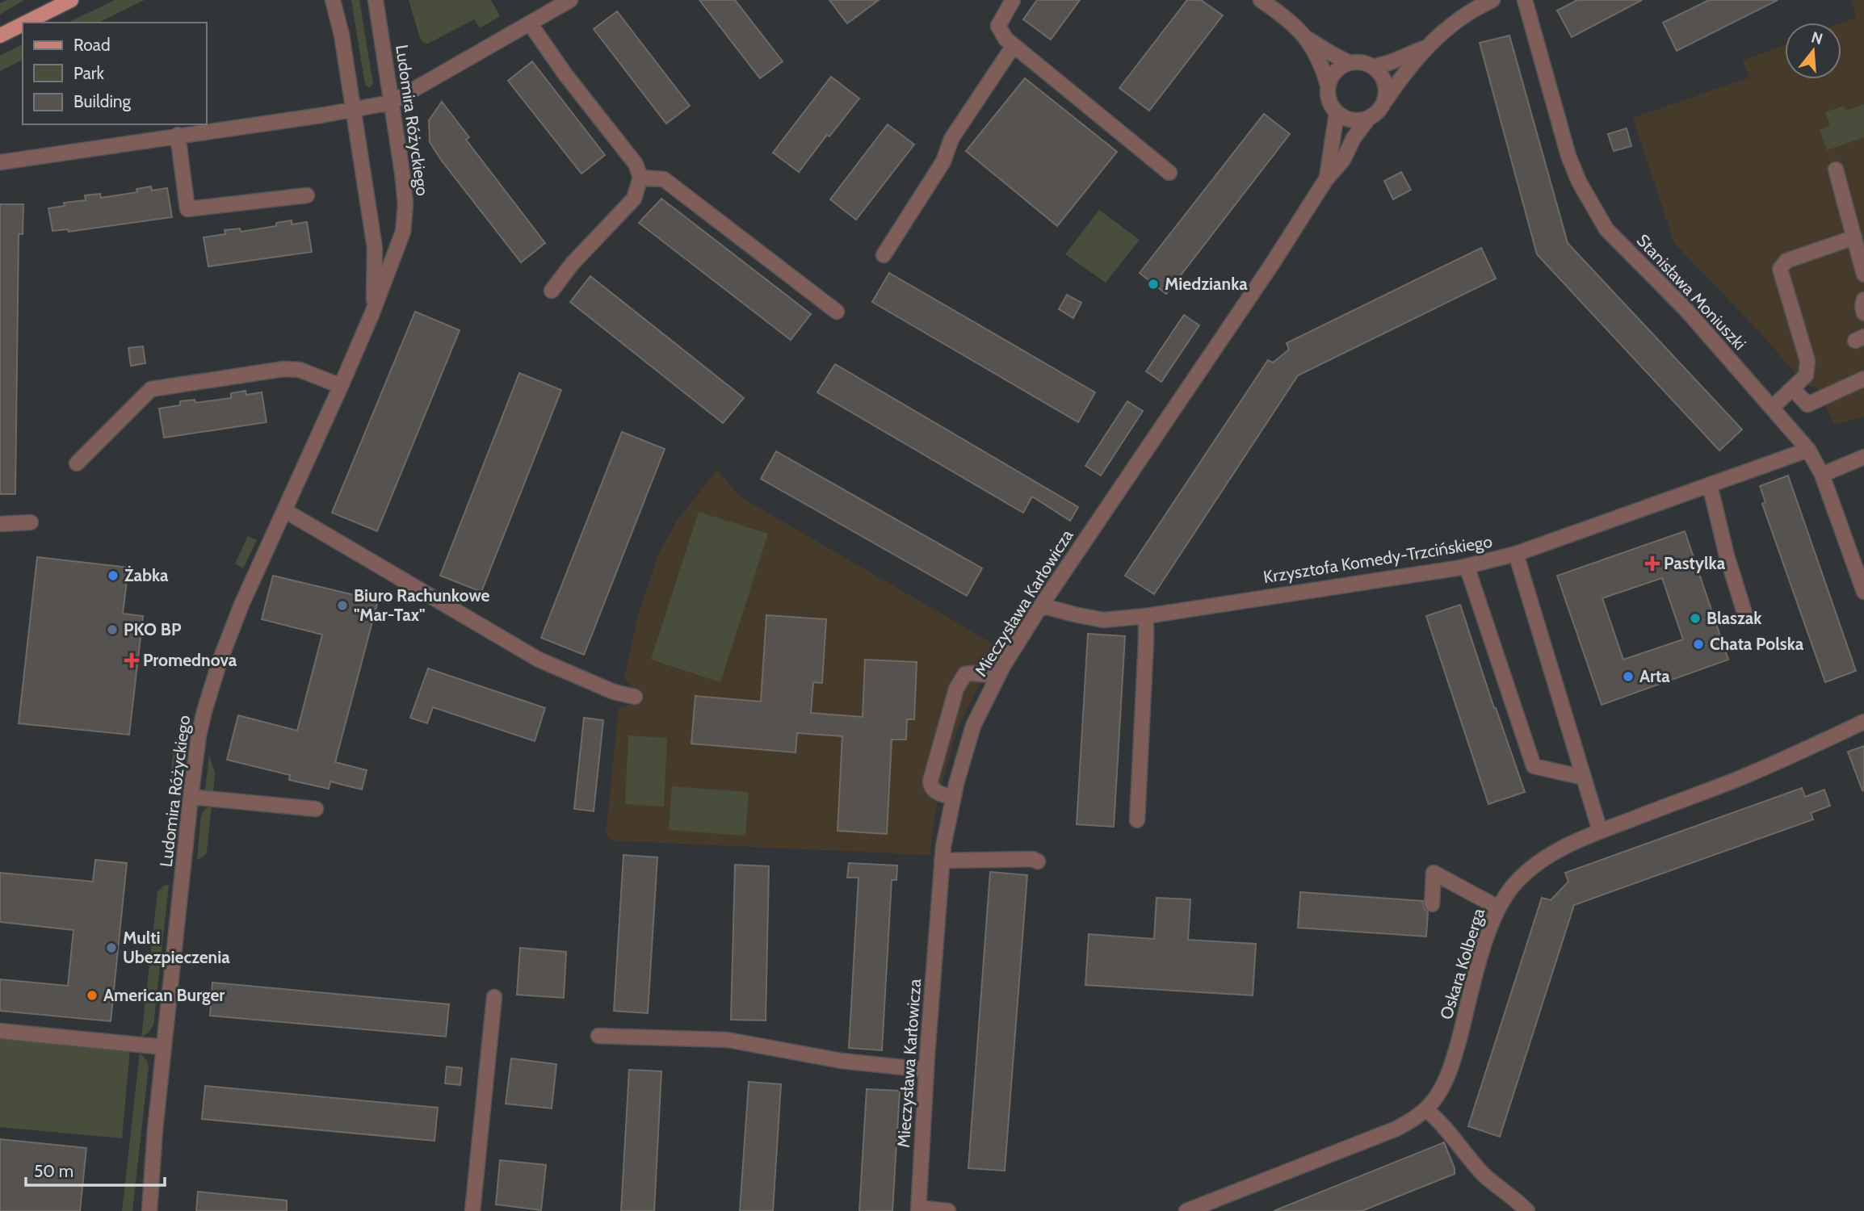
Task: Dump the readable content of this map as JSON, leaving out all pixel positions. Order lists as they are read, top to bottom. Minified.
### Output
{"streets":{"street":["Ludomira Różyckiego","Stanisława Moniuszki","Krzysztofa Komedy-Trzcińskiego","Mieczysława Karłowicza","Oskara Kolberga"]},"crossings":[["Stanisława Moniuszki","Krzysztofa Komedy-Trzcińskiego"],["Krzysztofa Komedy-Trzcińskiego","Mieczysława Karłowicza"]],"places":{"other":["Miedzianka","Żabka","Biuro Rachunkowe \"Mar-Tax\"","Blaszak","PKO BP","Chata Polska","Arta","Multi Ubezpieczenia","American Burger"],"health":["Pastylka","Promednova"]},"legend":["Road","Park","Building"],"scale_bar":"50 m","north":"top"}
